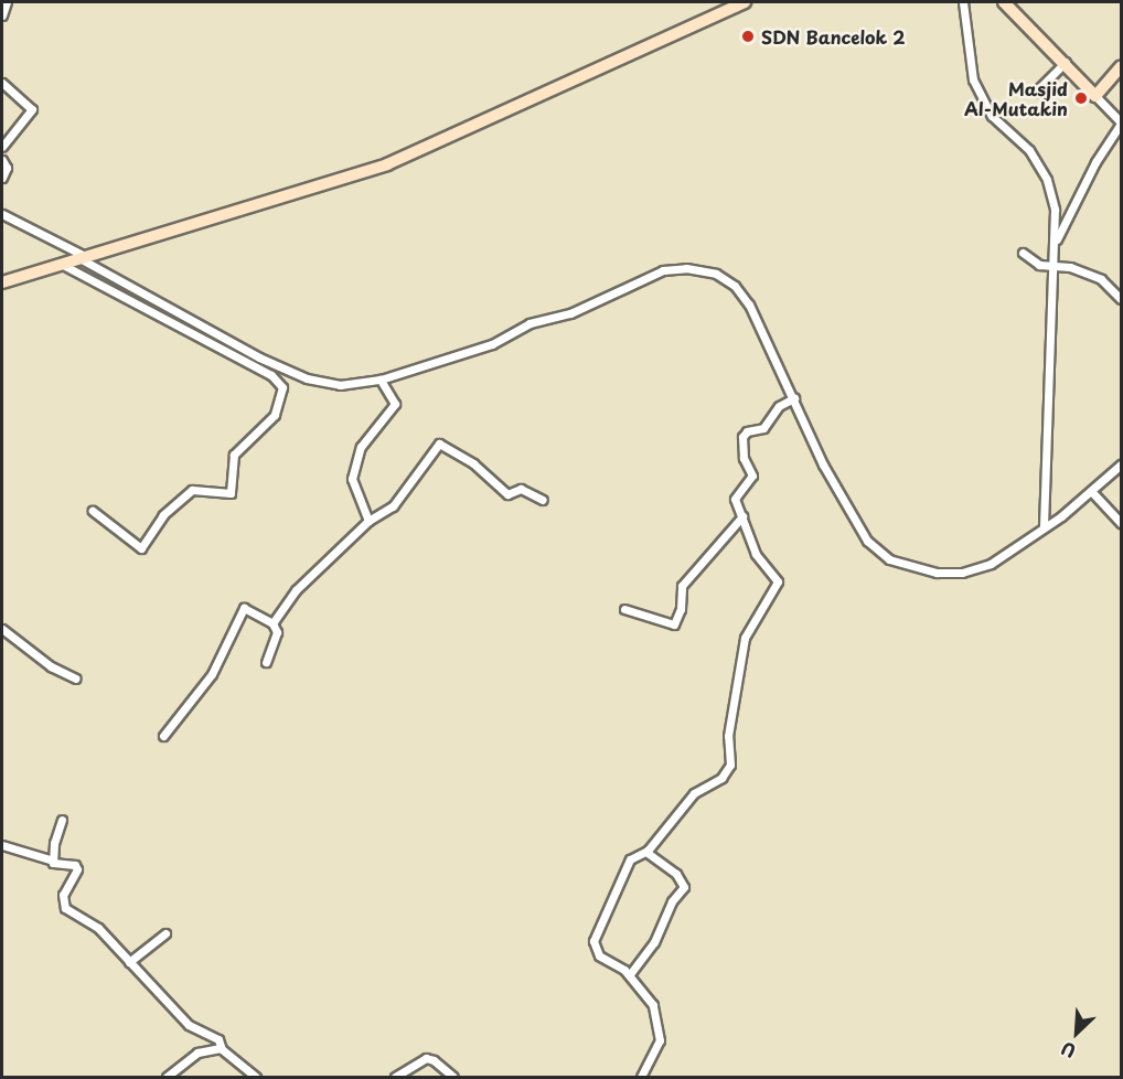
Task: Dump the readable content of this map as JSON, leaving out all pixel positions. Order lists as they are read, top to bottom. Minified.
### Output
{"places":["SDN Bancelok 2","Masjid Al-Mutakin"],"north":"bottom left"}
